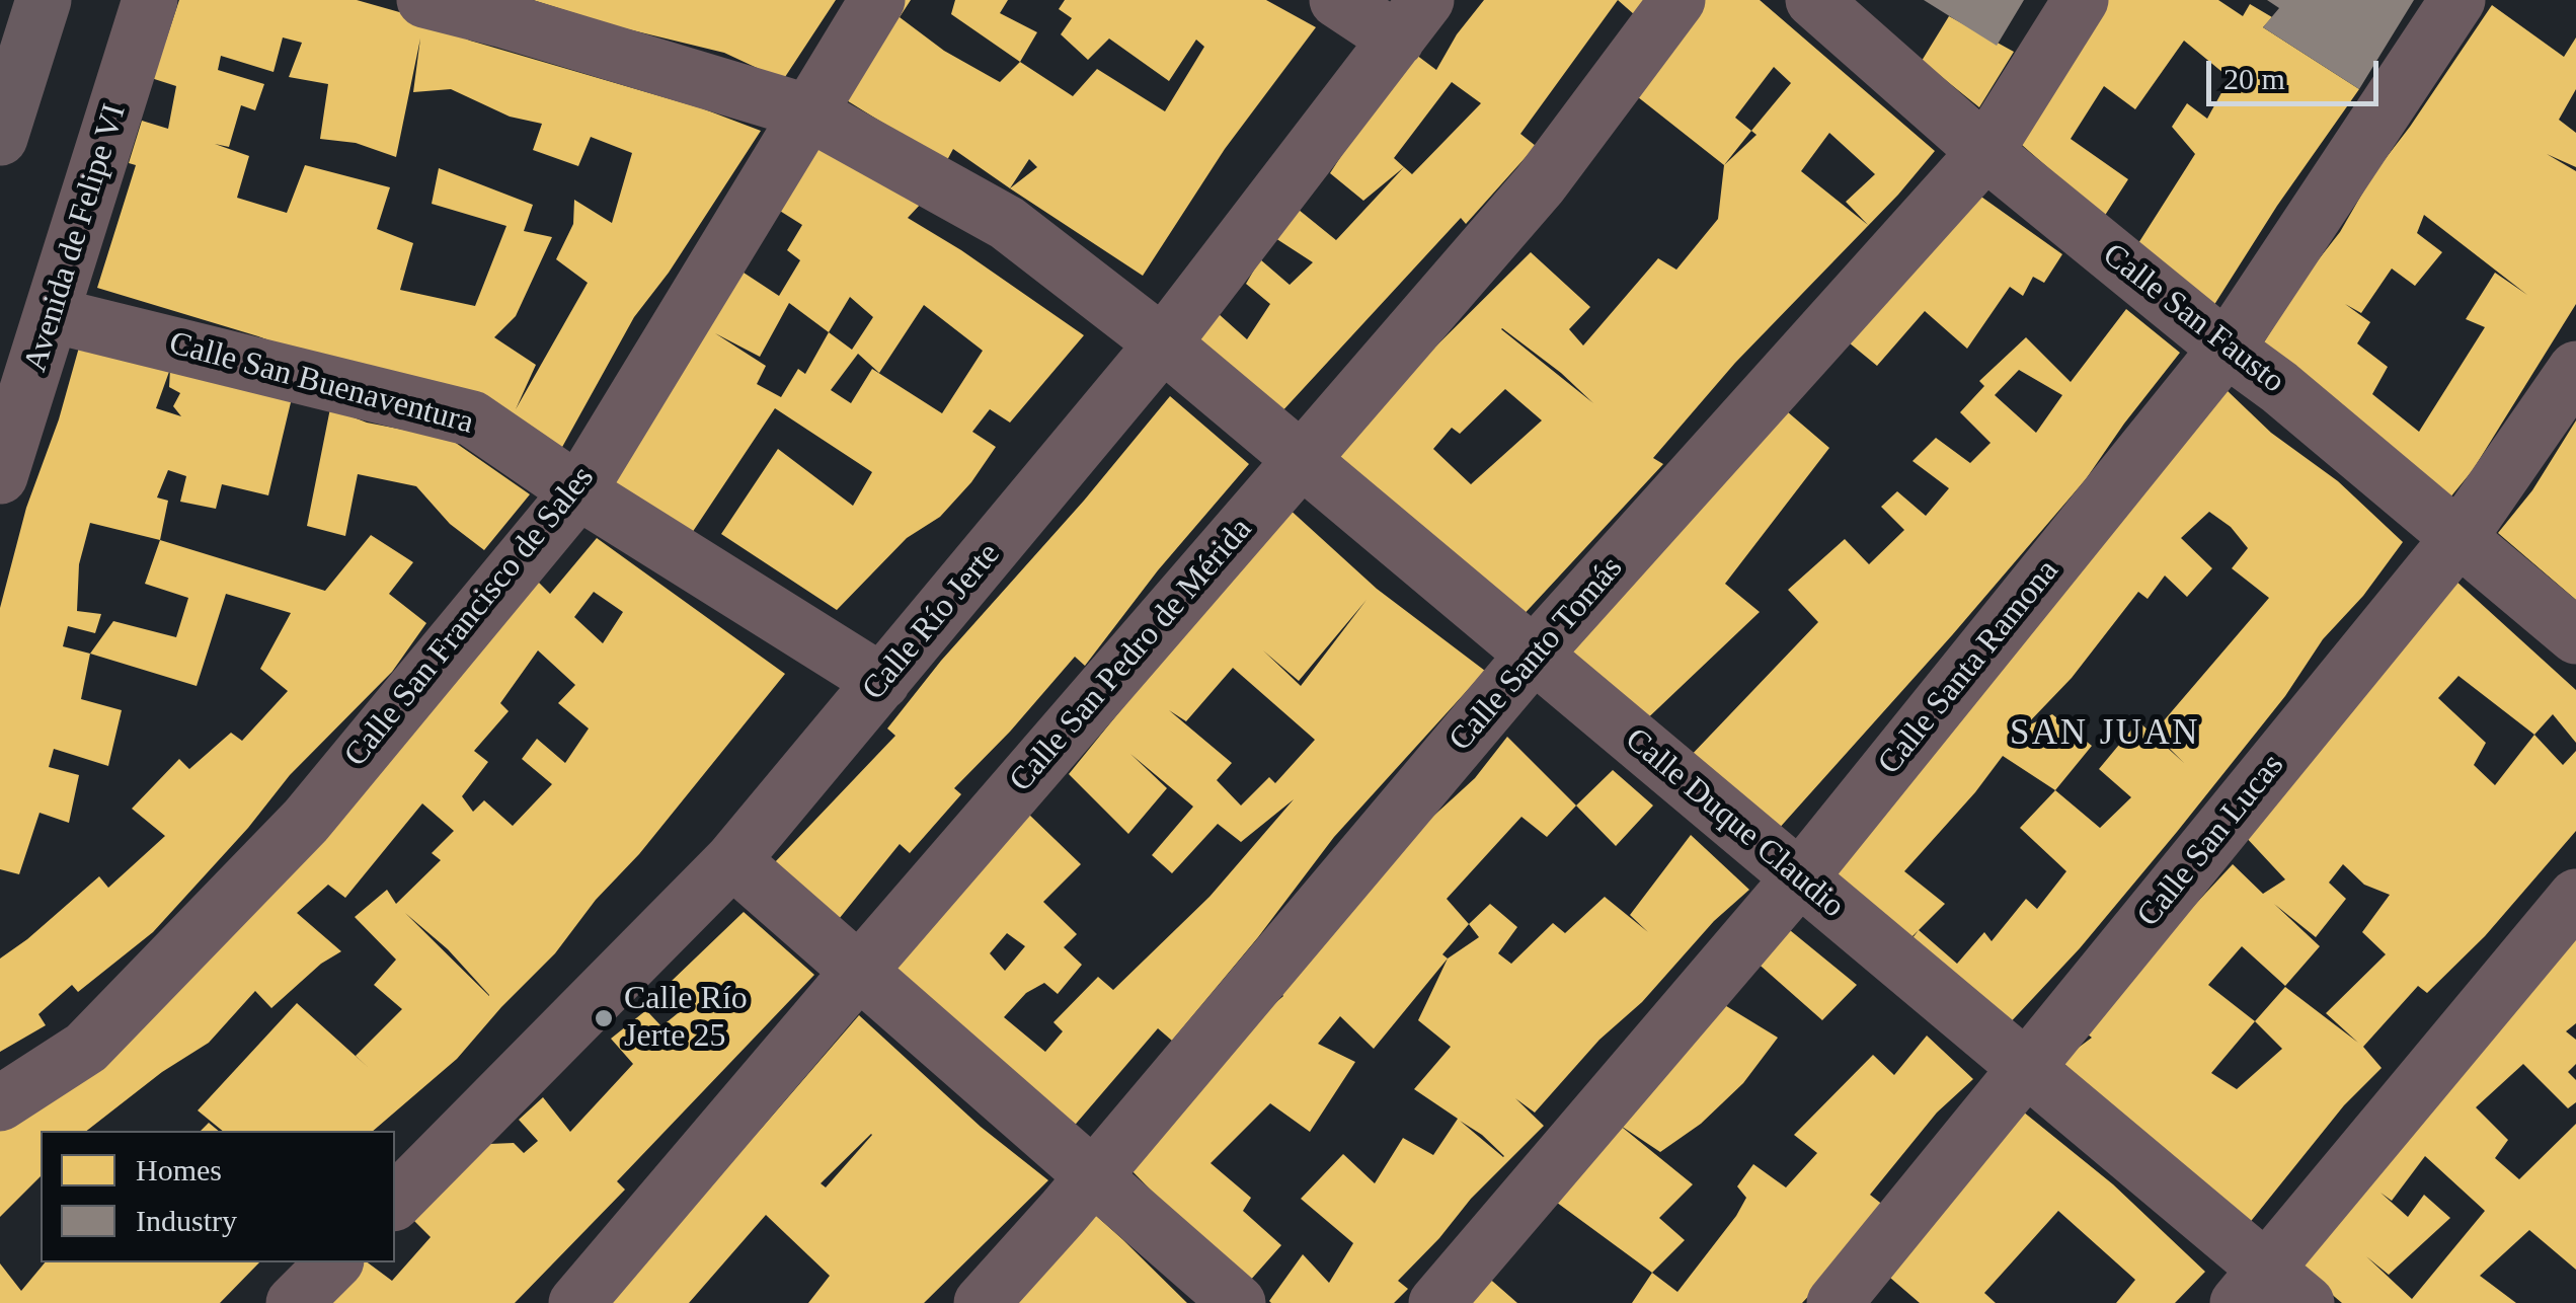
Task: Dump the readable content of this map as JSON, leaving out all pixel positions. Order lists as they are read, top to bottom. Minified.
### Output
{"streets":{"street":["Avenida de Felipe VI","Calle San Fausto","Calle San Buenaventura","Calle San Francisco de Sales","Calle Río Jerte","Calle Santo Tomás","Calle San Pedro de Mérida","Calle Santa Ramona","Calle Duque Claudio","Calle San Lucas"]},"crossings":[["Avenida de Felipe VI","Calle San Buenaventura"],["Calle San Fausto","Calle Santo Tomás"],["Calle San Fausto","Calle Santa Ramona"],["Calle San Fausto","Calle San Lucas"],["Calle San Buenaventura","Calle San Francisco de Sales"],["Calle San Buenaventura","Calle Río Jerte"],["Calle San Francisco de Sales","Calle Duque Claudio"],["Calle Río Jerte","Calle Duque Claudio"],["Calle Santo Tomás","Calle Duque Claudio"],["Calle San Pedro de Mérida","Calle Duque Claudio"],["Calle Santa Ramona","Calle Duque Claudio"],["Calle Duque Claudio","Calle San Lucas"]],"districts":["SAN JUAN"],"places":["Calle Río Jerte 25"],"legend":["Homes","Industry"],"scale_bar":"20 m"}
